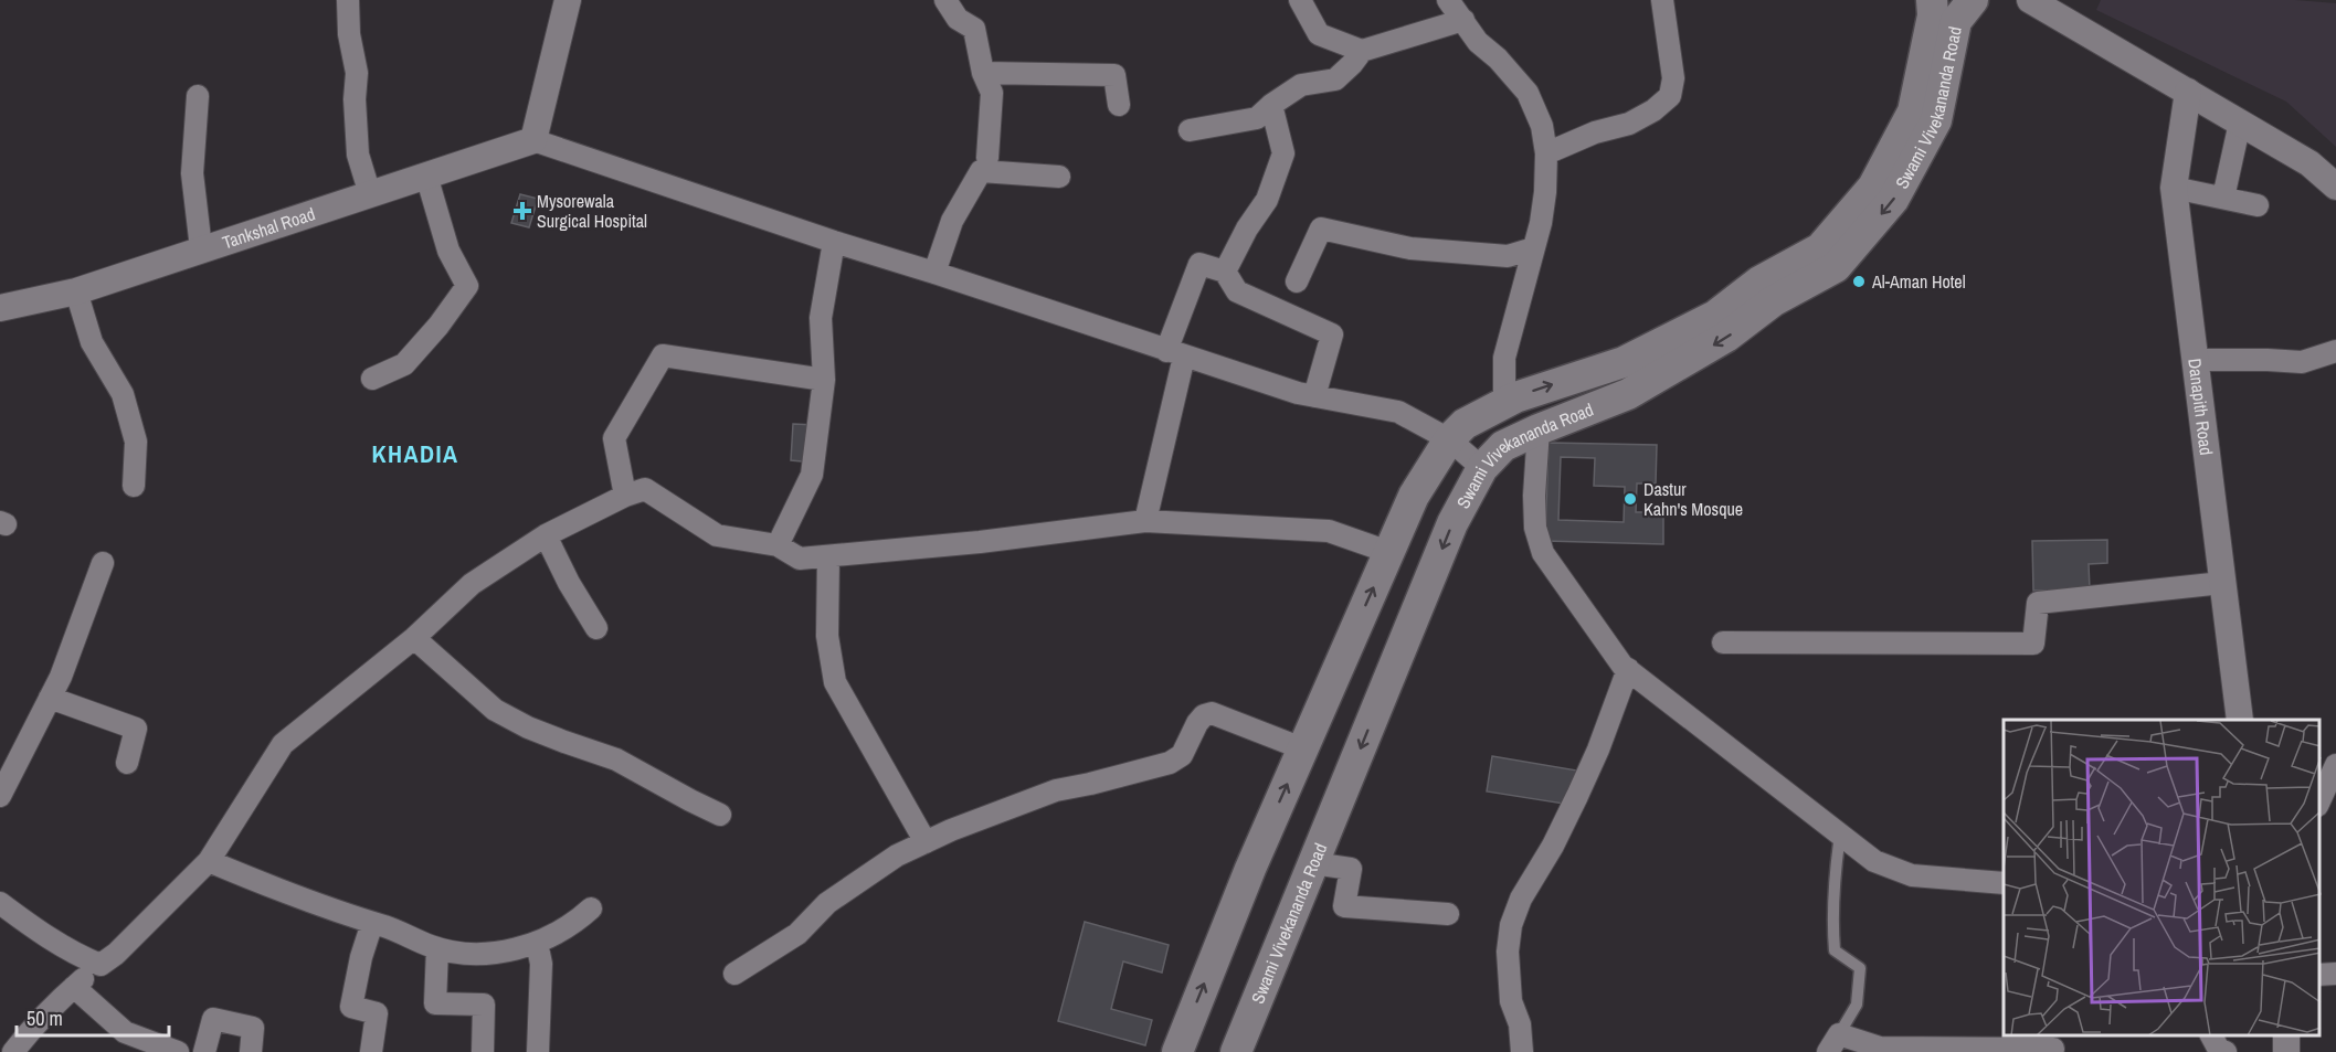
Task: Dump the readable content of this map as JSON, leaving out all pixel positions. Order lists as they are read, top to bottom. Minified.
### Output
{"streets":{"main road":["Swami Vivekananda Road"],"street":["Tankshal Road","Danapith Road"]},"districts":["KHADIA"],"places":{"health":["Mysorewala Surgical Hospital"],"other":["Al-Aman Hotel","Dastur Kahn's Mosque"]},"scale_bar":"50 m"}
